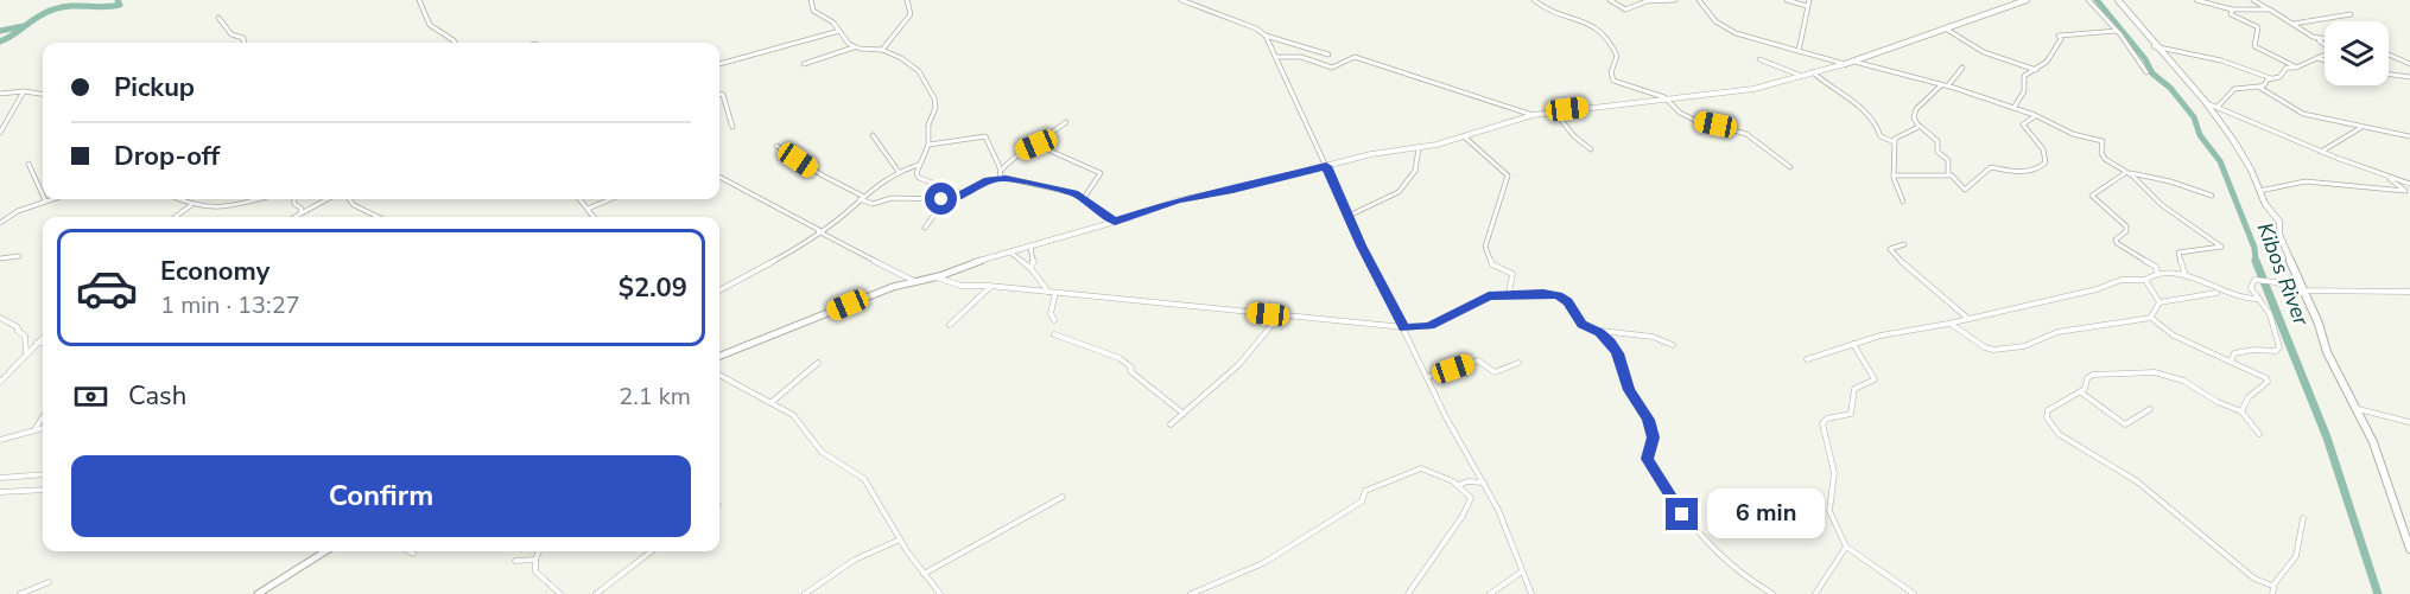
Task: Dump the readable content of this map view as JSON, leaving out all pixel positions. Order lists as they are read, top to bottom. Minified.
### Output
{"water":["Kibos River"],"page":{"banner":["Pickup","Drop-off"],"list":[{"name":"Economy","note":"1 min · 13:27","value":"$2.09"}],"pay":["Cash","2.1 km"],"buttons":"Confirm","bubble":"6 min"}}
